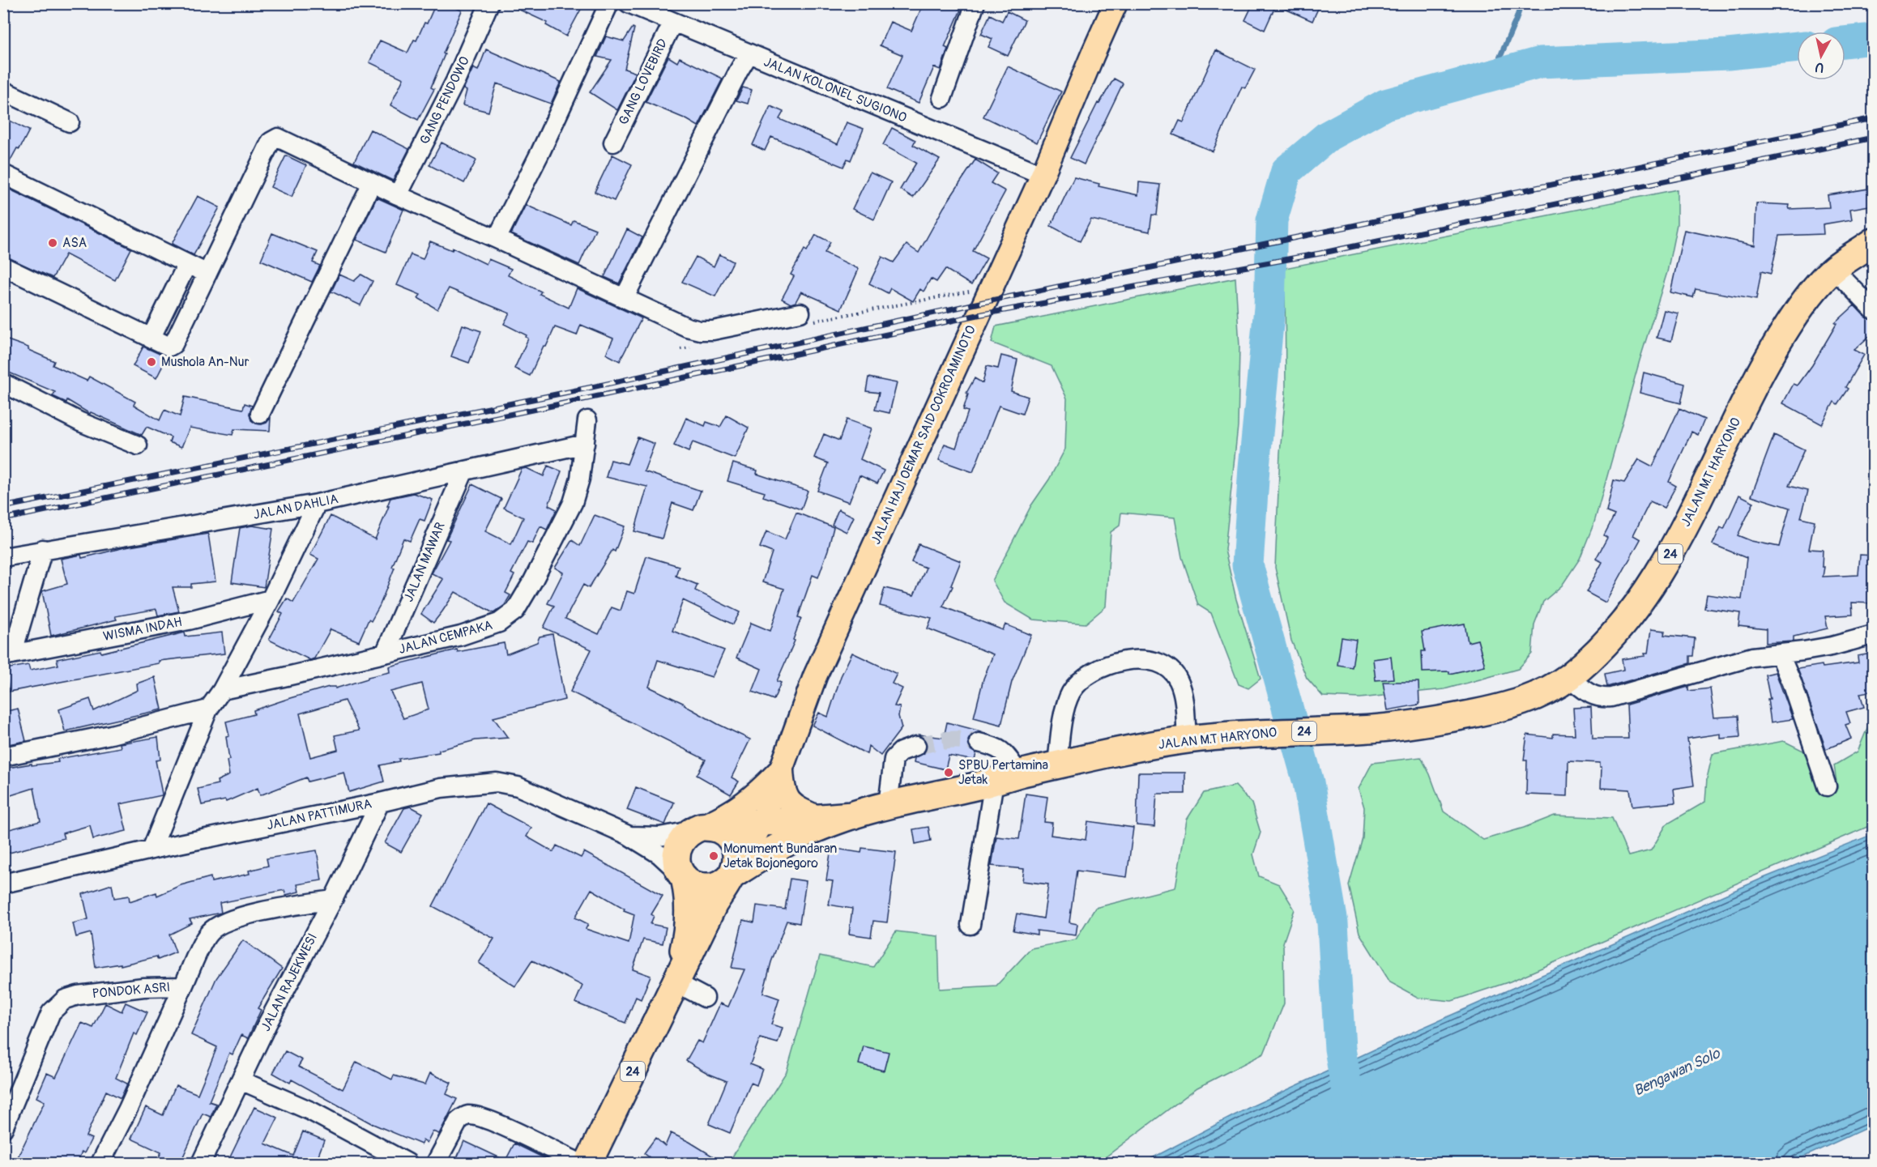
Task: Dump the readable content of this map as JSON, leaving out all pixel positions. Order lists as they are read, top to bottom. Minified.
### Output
{"streets":{"highway":["JALAN M.T HARYONO","24"],"main road":["JALAN HAJI OEMAR SAID COKROAMINOTO"],"street":["GANG LOVEBIRD","JALAN KOLONEL SUGIONO","GANG PENDOWO","JALAN DAHLIA","JALAN MAWAR","WISMA INDAH","JALAN CEMPAKA","JALAN PATTIMURA","JALAN RAJEKWESI","PONDOK ASRI"]},"crossings":[["GANG LOVEBIRD","JALAN KOLONEL SUGIONO"],["JALAN KOLONEL SUGIONO","JALAN HAJI OEMAR SAID COKROAMINOTO"],["JALAN HAJI OEMAR SAID COKROAMINOTO","24"],["JALAN M.T HARYONO","24"],["JALAN DAHLIA","JALAN MAWAR"],["JALAN DAHLIA","WISMA INDAH"],["JALAN DAHLIA","JALAN CEMPAKA"],["JALAN MAWAR","JALAN CEMPAKA"],["JALAN PATTIMURA","JALAN RAJEKWESI"],["JALAN RAJEKWESI","PONDOK ASRI"]],"water":["Bengawan Solo"],"places":["ASA","Mushola An-Nur","SPBU Pertamina Jetak","Monument Bundaran Jetak Bojonegoro"],"north":"bottom"}
